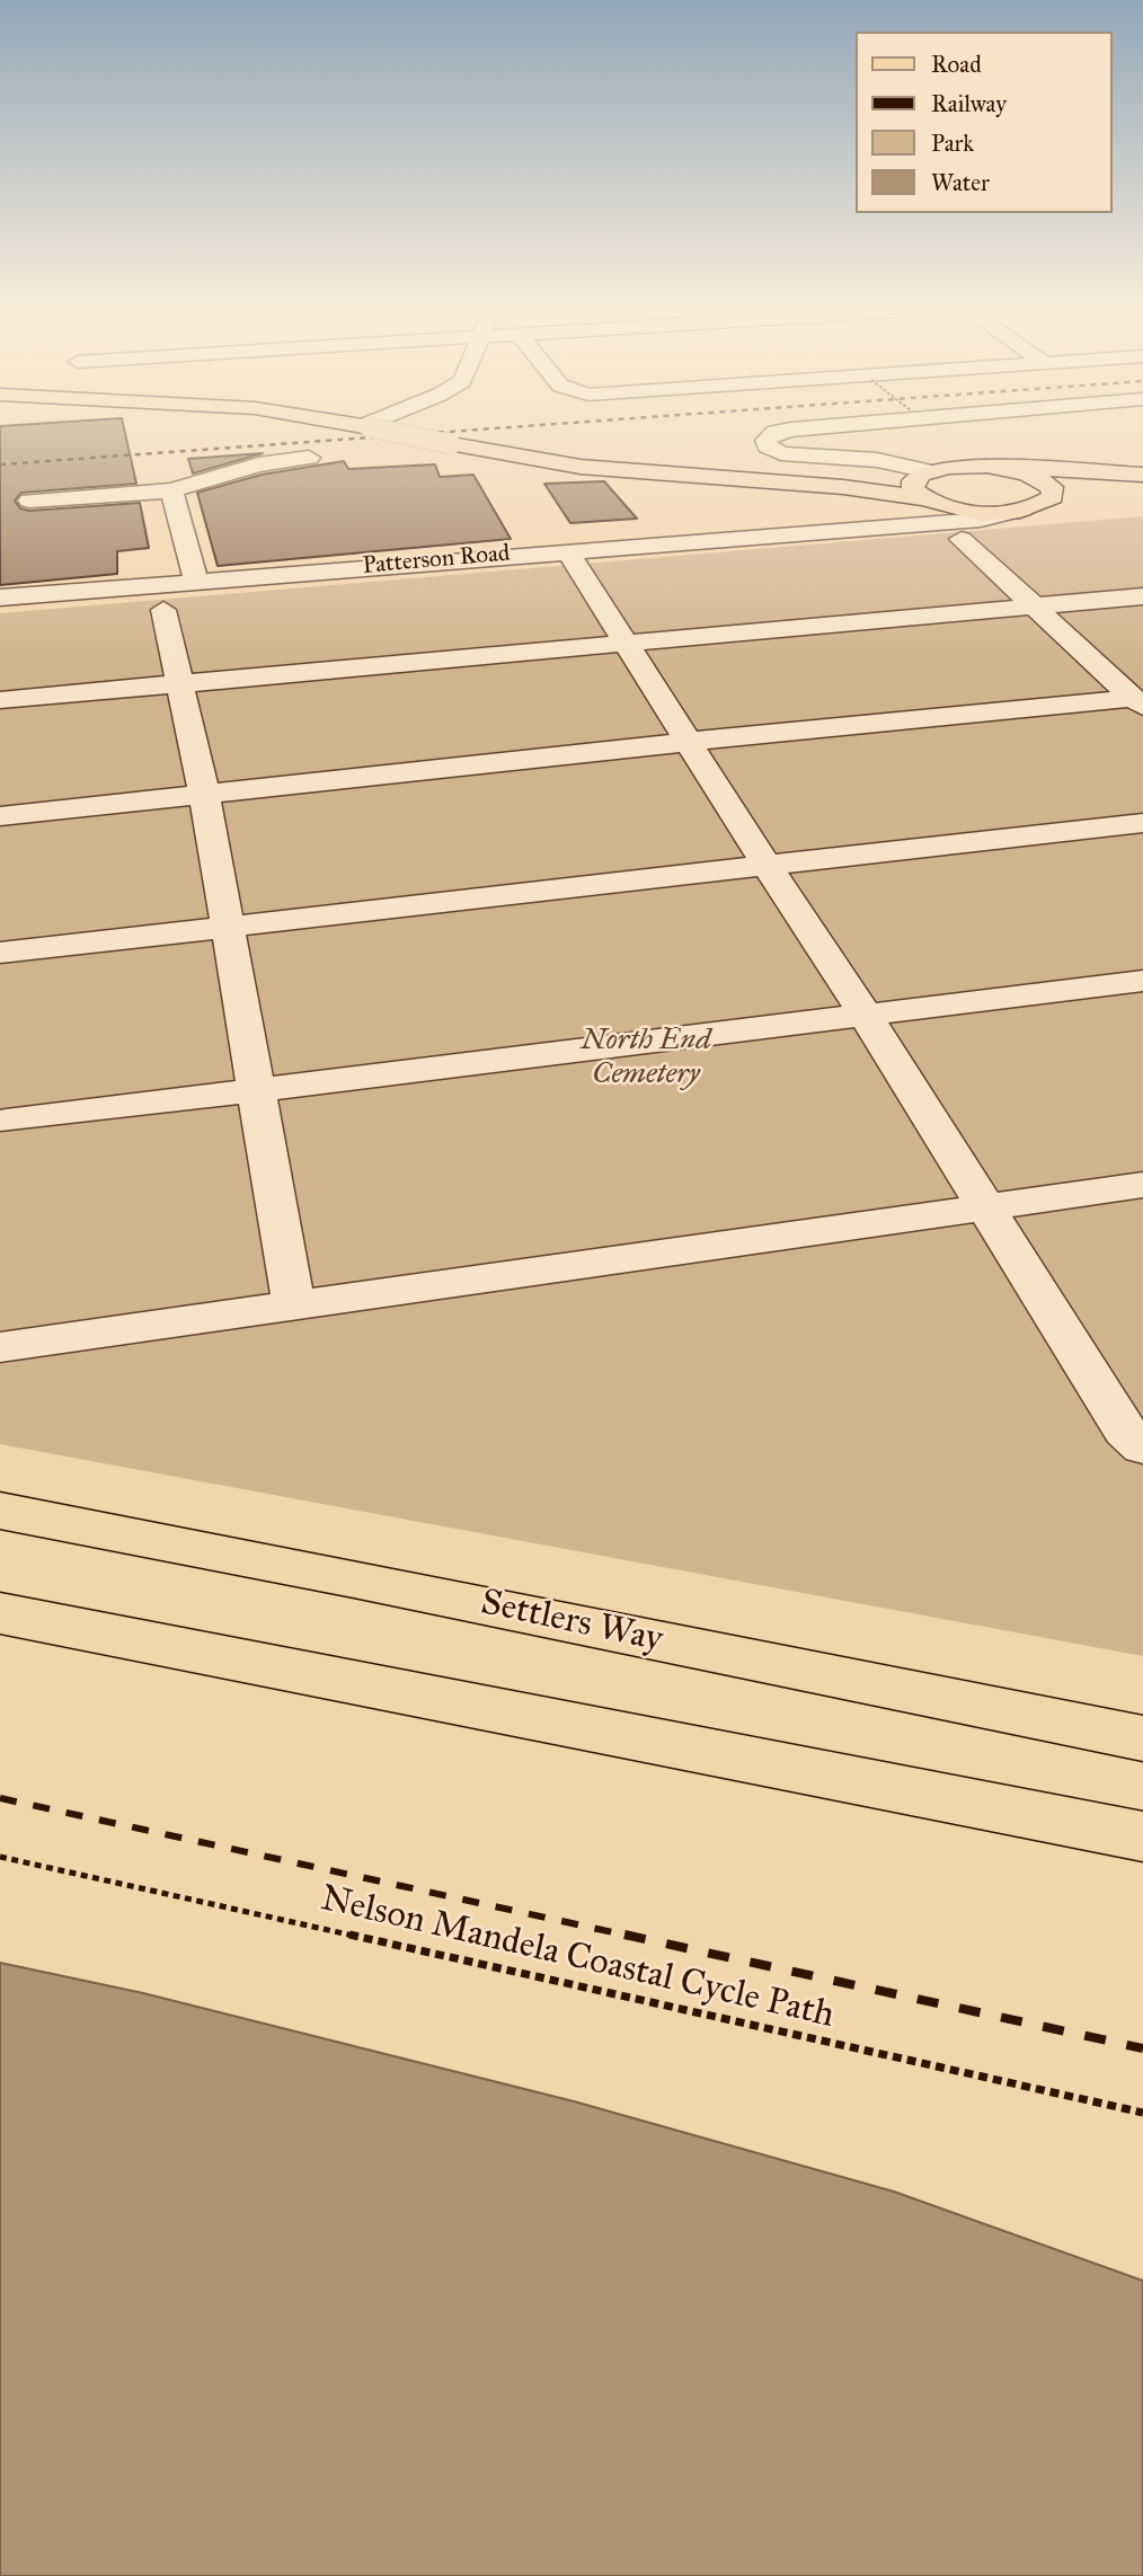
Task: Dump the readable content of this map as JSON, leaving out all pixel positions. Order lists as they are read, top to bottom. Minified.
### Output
{"streets":{"main road":["Settlers Way"],"street":["Patterson Road"],"path":["Nelson Mandela Coastal Cycle Path"]},"parks":["North End Cemetery"],"legend":["Road","Railway","Park","Water"]}
